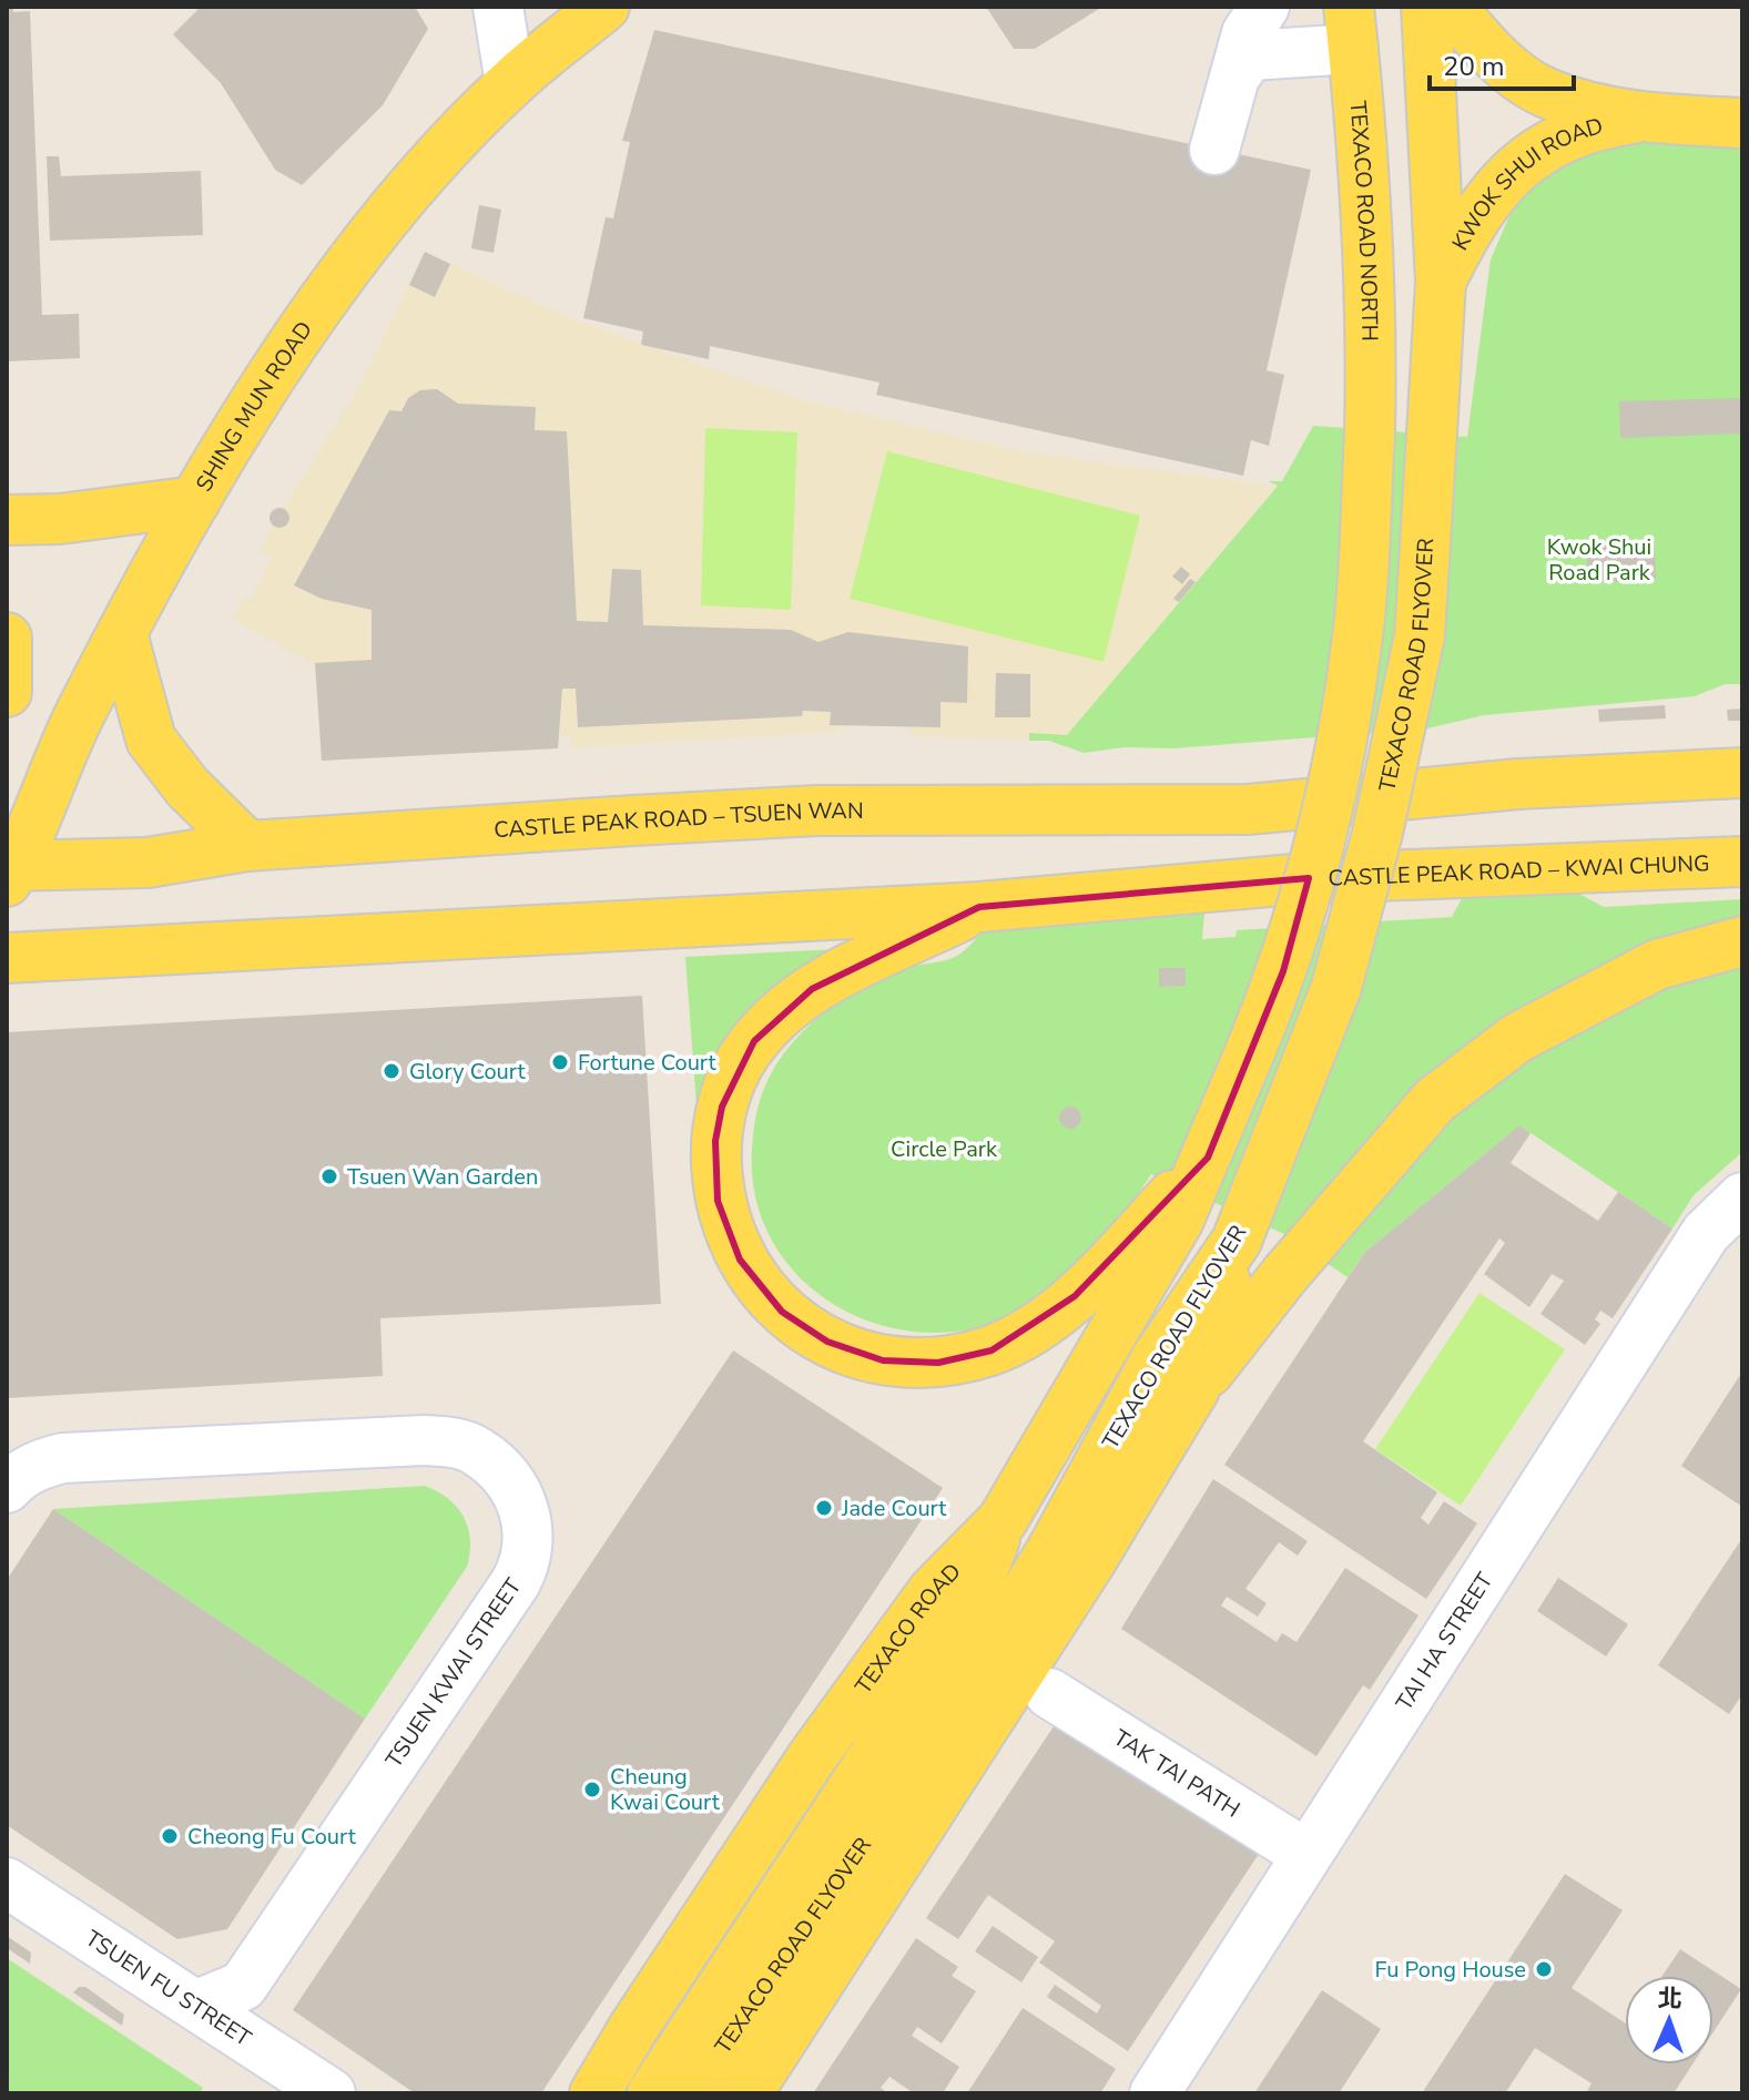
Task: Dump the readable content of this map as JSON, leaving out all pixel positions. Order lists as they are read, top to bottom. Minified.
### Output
{"streets":{"main road":["KWOK SHUI ROAD","TEXACO ROAD NORTH","SHING MUN ROAD","TEXACO ROAD FLYOVER","CASTLE PEAK ROAD – TSUEN WAN","CASTLE PEAK ROAD – KWAI CHUNG","TEXACO ROAD"],"street":["TAI HA STREET","TSUEN KWAI STREET","TAK TAI PATH","TSUEN FU STREET"]},"crossings":[["KWOK SHUI ROAD","TEXACO ROAD FLYOVER"],["TEXACO ROAD NORTH","TEXACO ROAD"],["SHING MUN ROAD","CASTLE PEAK ROAD – TSUEN WAN"],["TEXACO ROAD FLYOVER","TEXACO ROAD"],["TAI HA STREET","TAK TAI PATH"],["TSUEN KWAI STREET","TSUEN FU STREET"]],"parks":["Kwok Shui Road Park","Circle Park"],"places":["Fortune Court","Glory Court","Tsuen Wan Garden","Jade Court","Cheung Kwai Court","Cheong Fu Court","Fu Pong House"],"scale_bar":"20 m","north":"top"}
